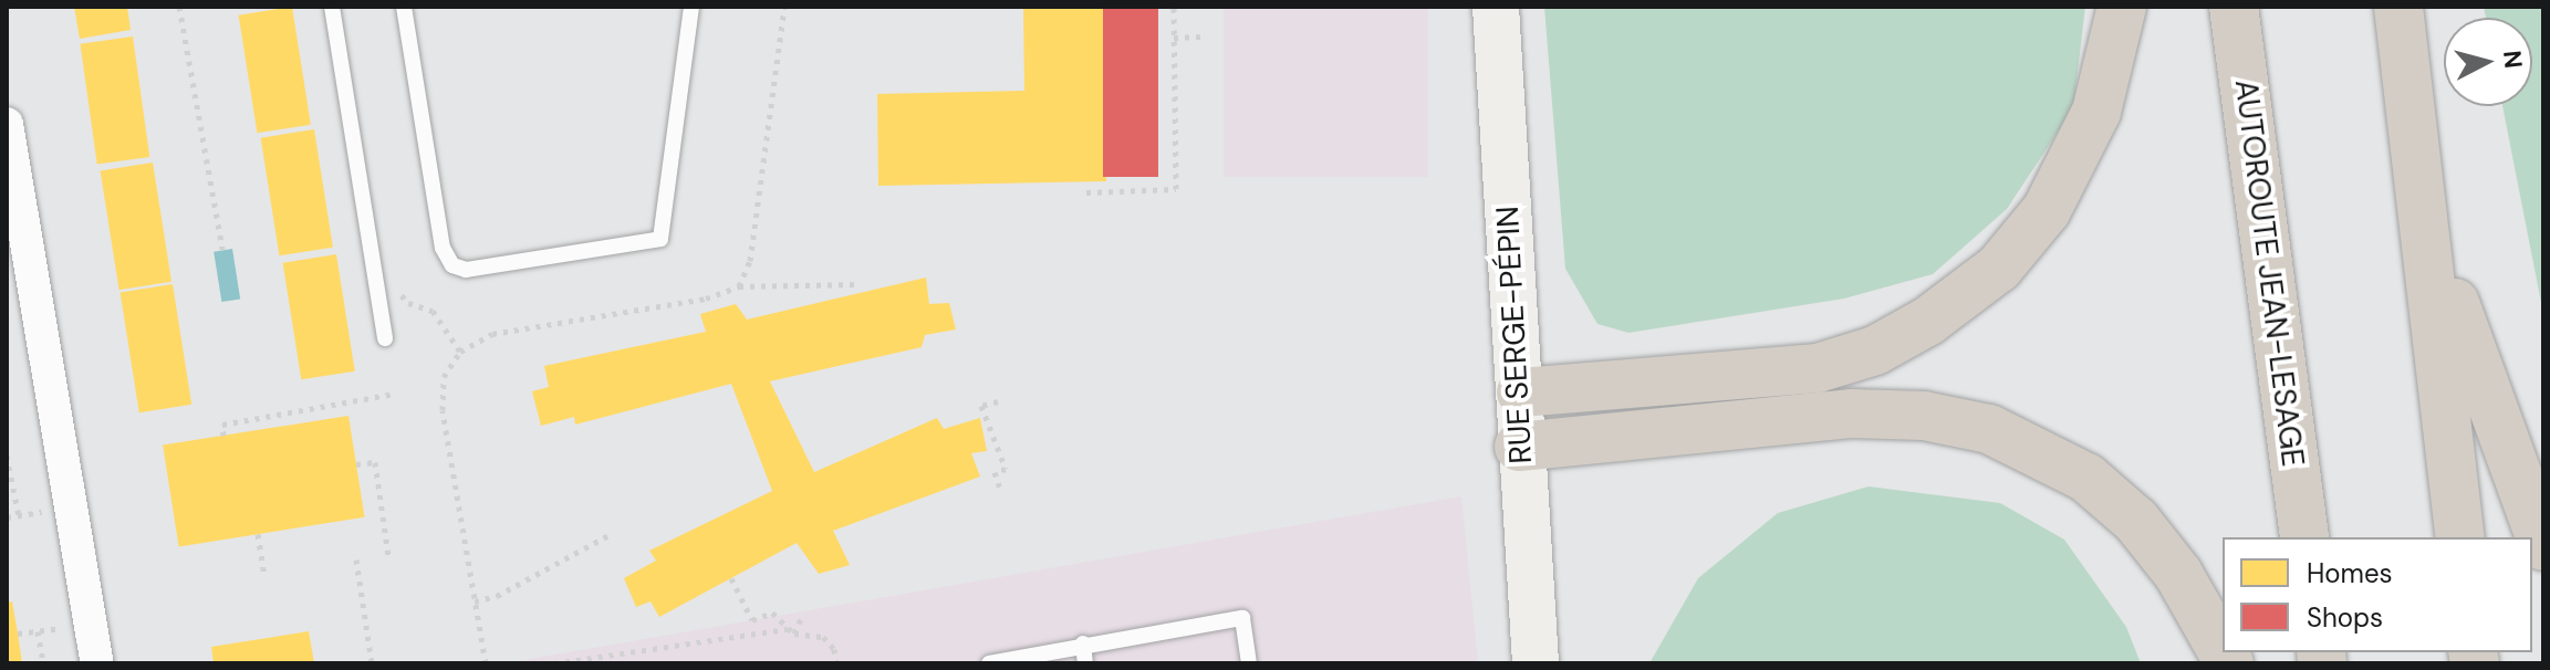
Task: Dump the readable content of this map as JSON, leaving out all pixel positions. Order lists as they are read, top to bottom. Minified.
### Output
{"streets":{"highway":["AUTOROUTE JEAN-LESAGE"],"street":["RUE SERGE-PÉPIN"]},"legend":["Homes","Shops"],"north":"right"}
